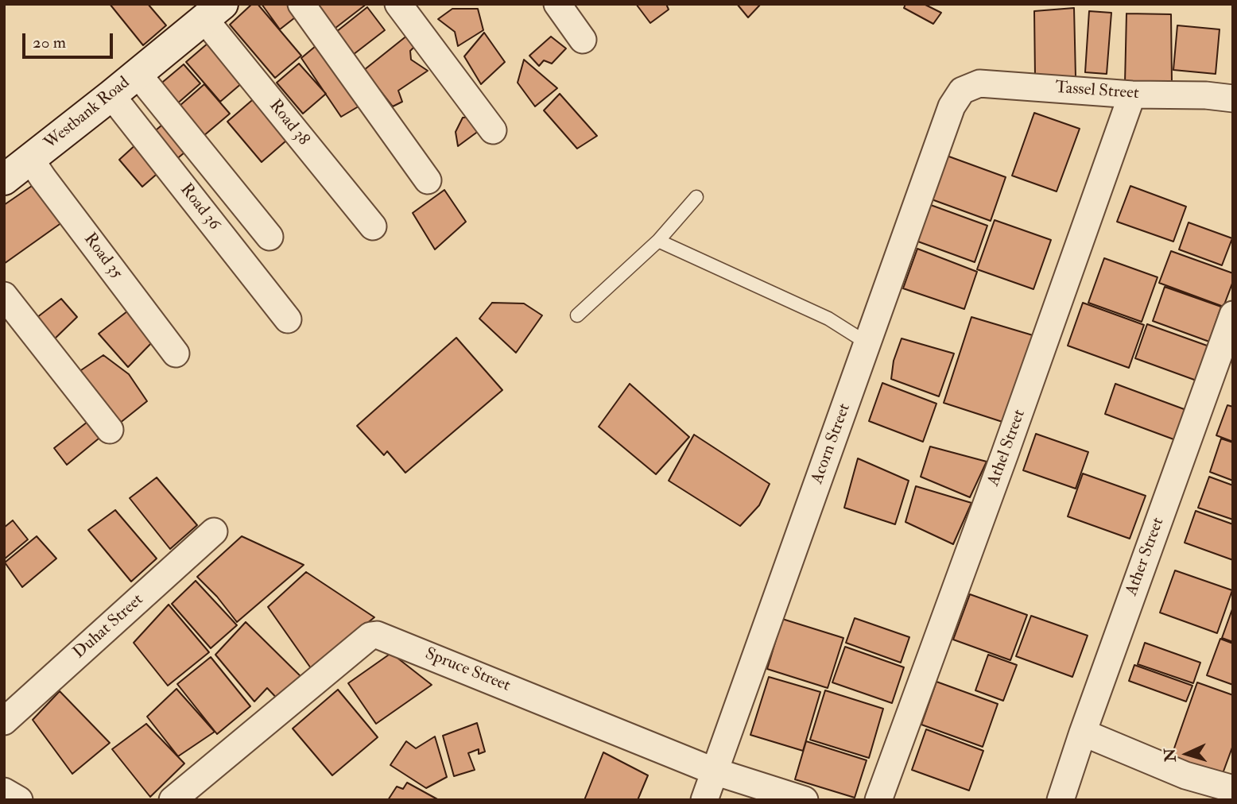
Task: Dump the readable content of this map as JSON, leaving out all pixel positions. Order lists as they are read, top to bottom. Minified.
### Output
{"streets":{"street":["Tassel Street","Westbank Road","Road 38","Road 36","Road 35","Acorn Street","Athel Street","Ather Street","Duhat Street","Spruce Street"]},"crossings":[["Tassel Street","Acorn Street"],["Tassel Street","Athel Street"],["Westbank Road","Road 38"],["Westbank Road","Road 36"],["Westbank Road","Road 35"],["Acorn Street","Spruce Street"]],"scale_bar":"20 m","north":"left"}
